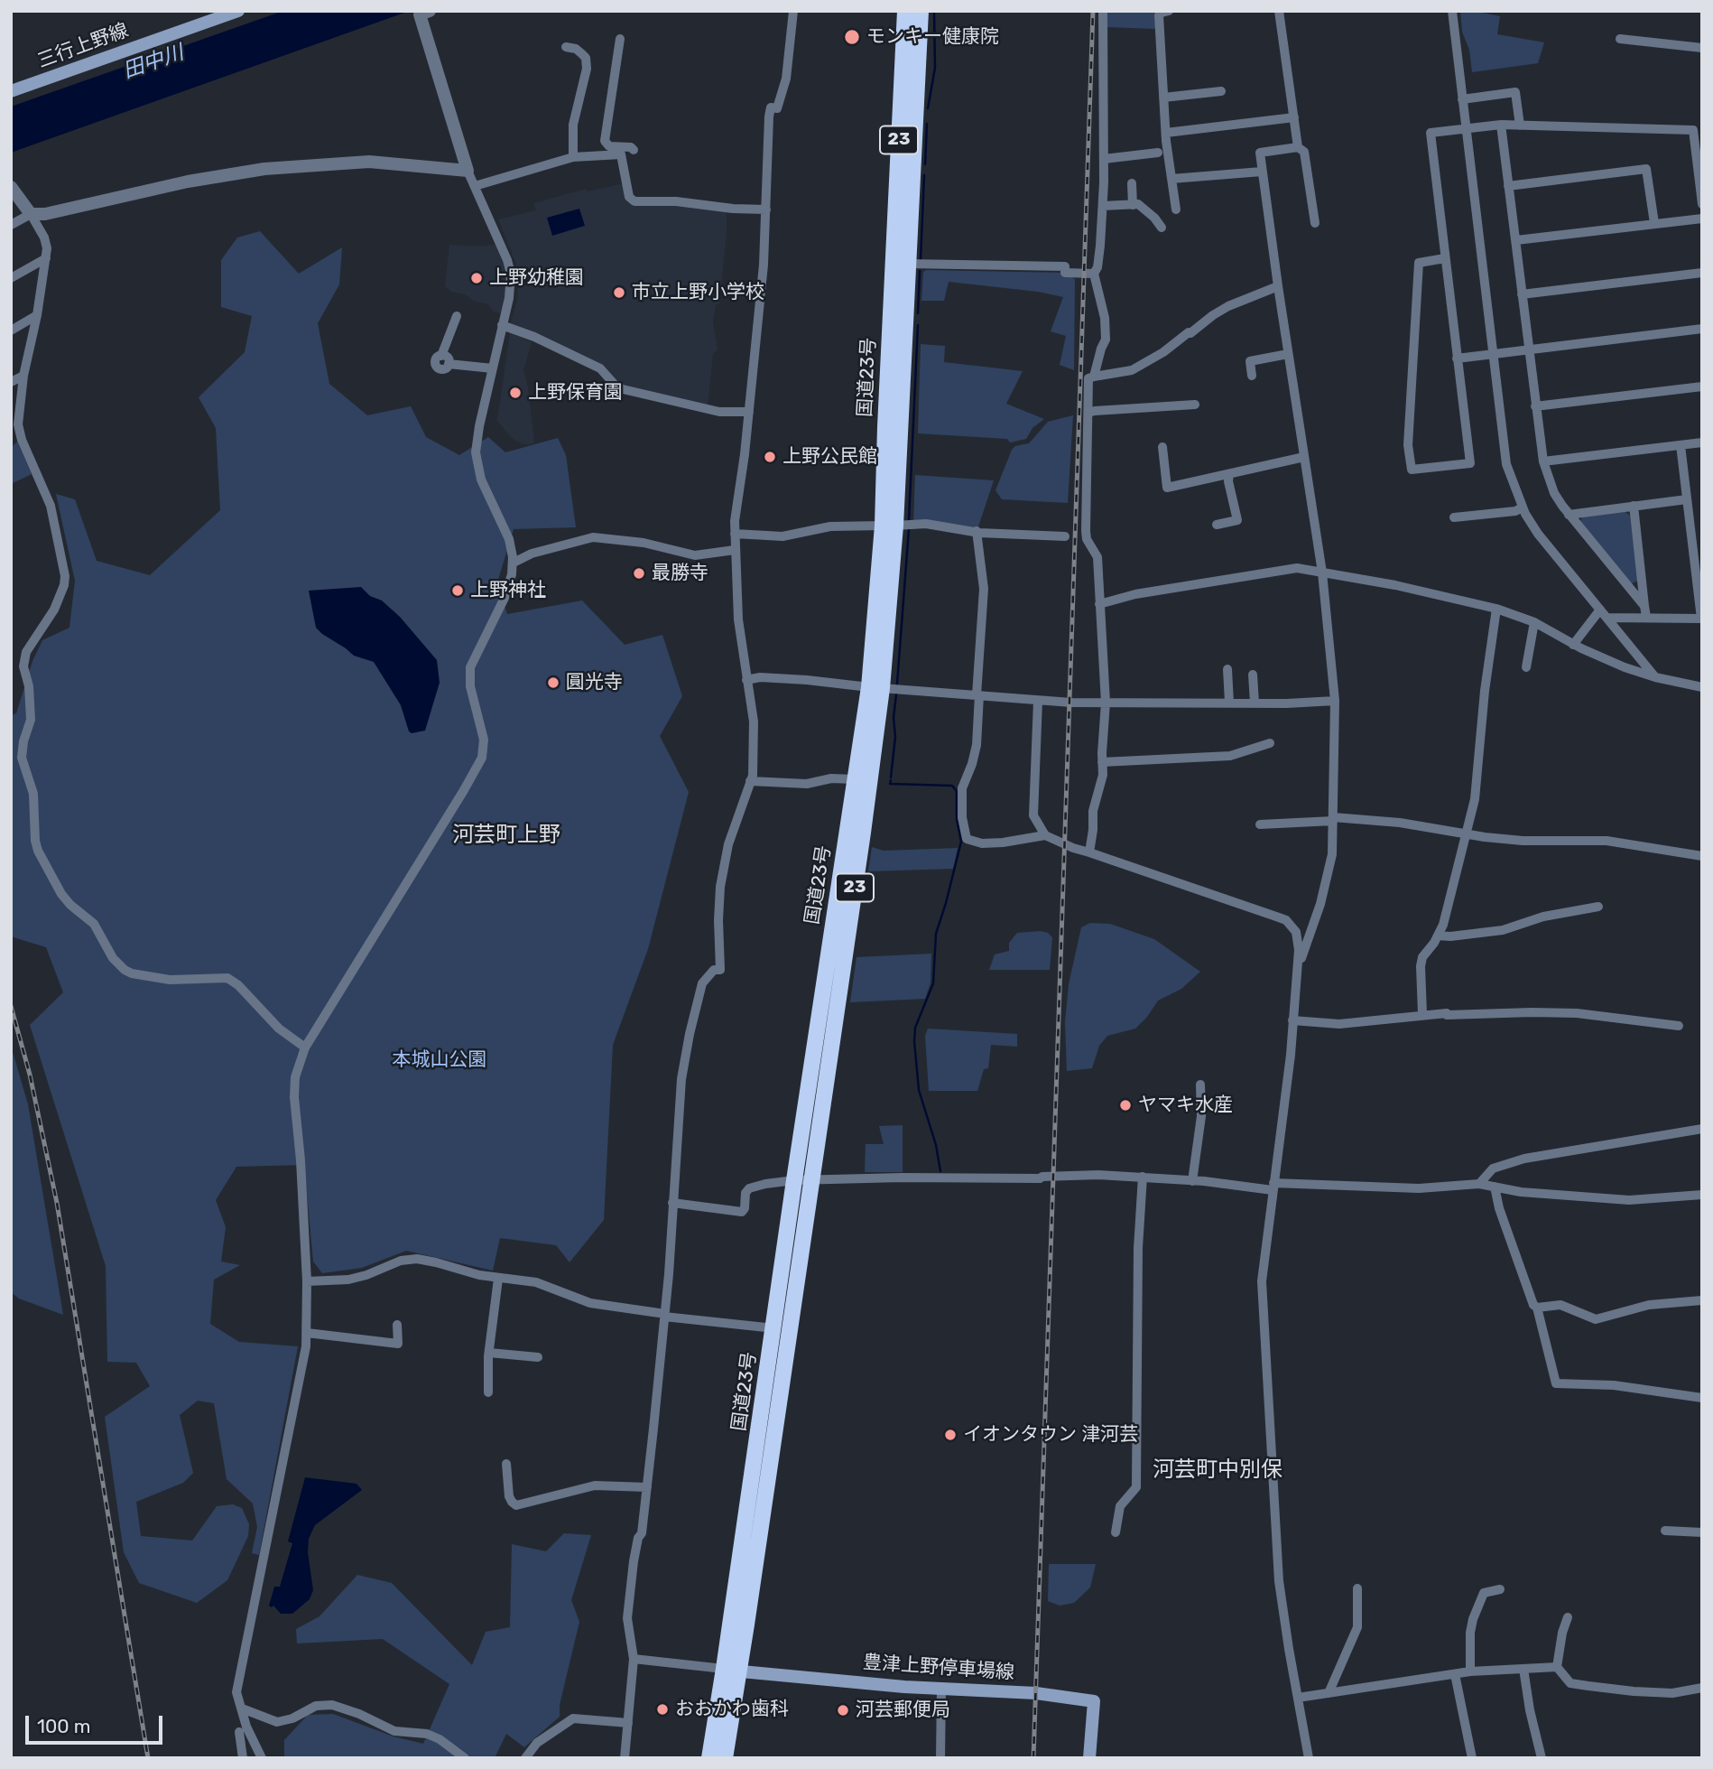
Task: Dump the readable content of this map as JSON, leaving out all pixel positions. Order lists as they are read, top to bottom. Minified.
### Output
{"streets":{"highway":["23","国道23号"],"main road":["三行上野線","豊津上野停車場線"]},"crossings":[["国道23号","豊津上野停車場線"]],"districts":["河芸町上野","河芸町中別保"],"water":["田中川"],"parks":["本城山公園"],"places":["モンキー健康院","上野幼稚園","市立上野小学校","上野保育園","上野公民館","最勝寺","上野神社","圓光寺","ヤマキ水産","イオンタウン 津河芸","おおかわ歯科","河芸郵便局"],"scale_bar":"100 m"}
